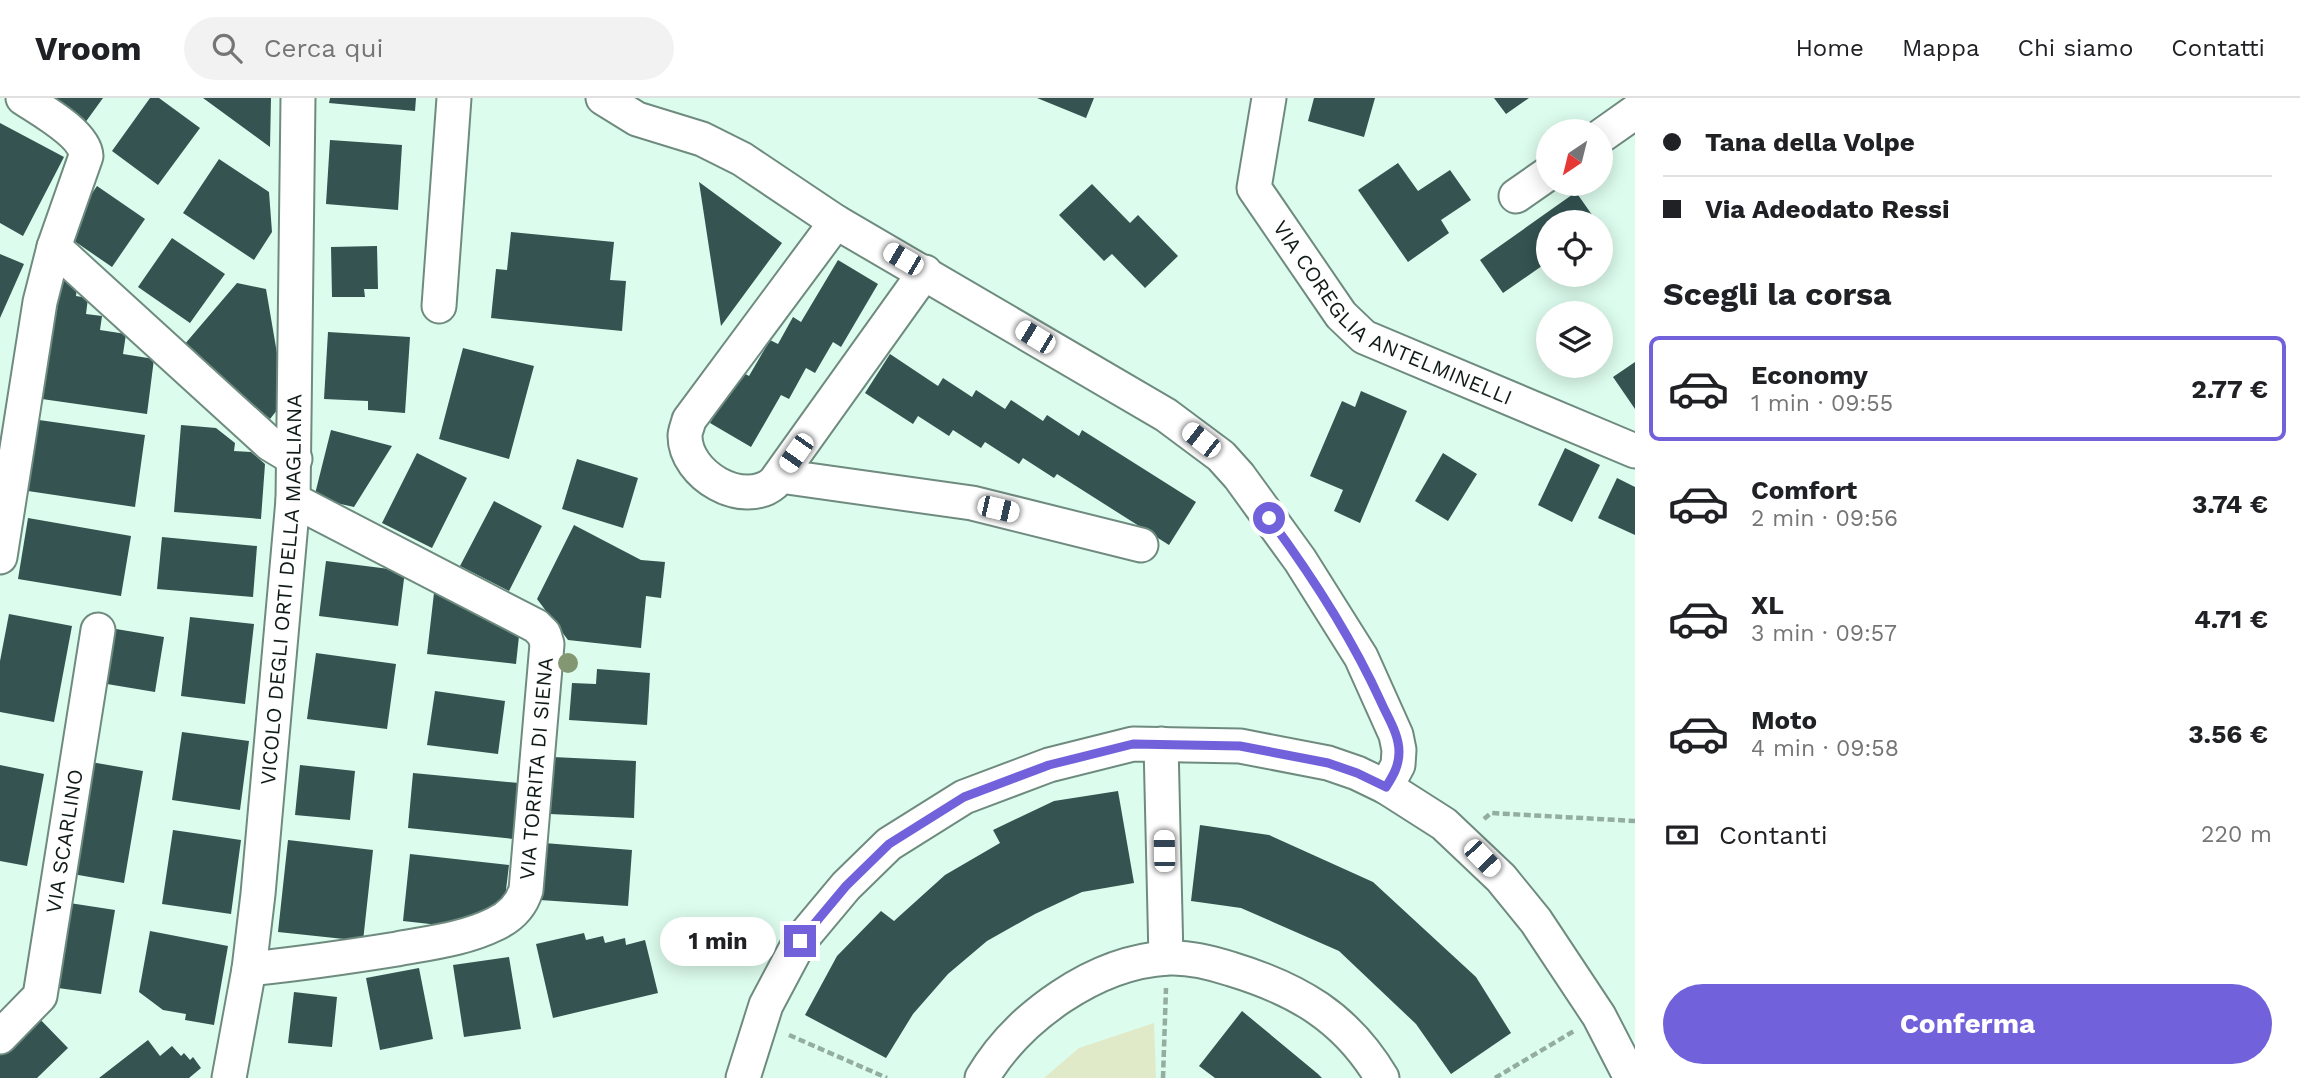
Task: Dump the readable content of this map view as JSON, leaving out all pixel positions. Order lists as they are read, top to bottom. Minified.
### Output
{"streets":{"street":["VIA COREGLIA ANTELMINELLI","VICOLO DEGLI ORTI DELLA MAGLIANA","VIA TORRITA DI SIENA","VIA SCARLINO"]},"crossings":[["VICOLO DEGLI ORTI DELLA MAGLIANA","VIA TORRITA DI SIENA"]],"north":"bottom left","page":{"header":"Vroom","search":"Cerca qui","nav":["Home","Mappa","Chi siamo","Contatti"],"banner":["Tana della Volpe","Via Adeodato Ressi"],"heading":"Scegli la corsa","list":[{"name":"Economy","note":"1 min · 09:55","value":"2.77 €"},{"name":"Comfort","note":"2 min · 09:56","value":"3.74 €"},{"name":"XL","note":"3 min · 09:57","value":"4.71 €"},{"name":"Moto","note":"4 min · 09:58","value":"3.56 €"}],"pay":["Contanti","220 m"],"bubble":"1 min","buttons":"Conferma"}}
